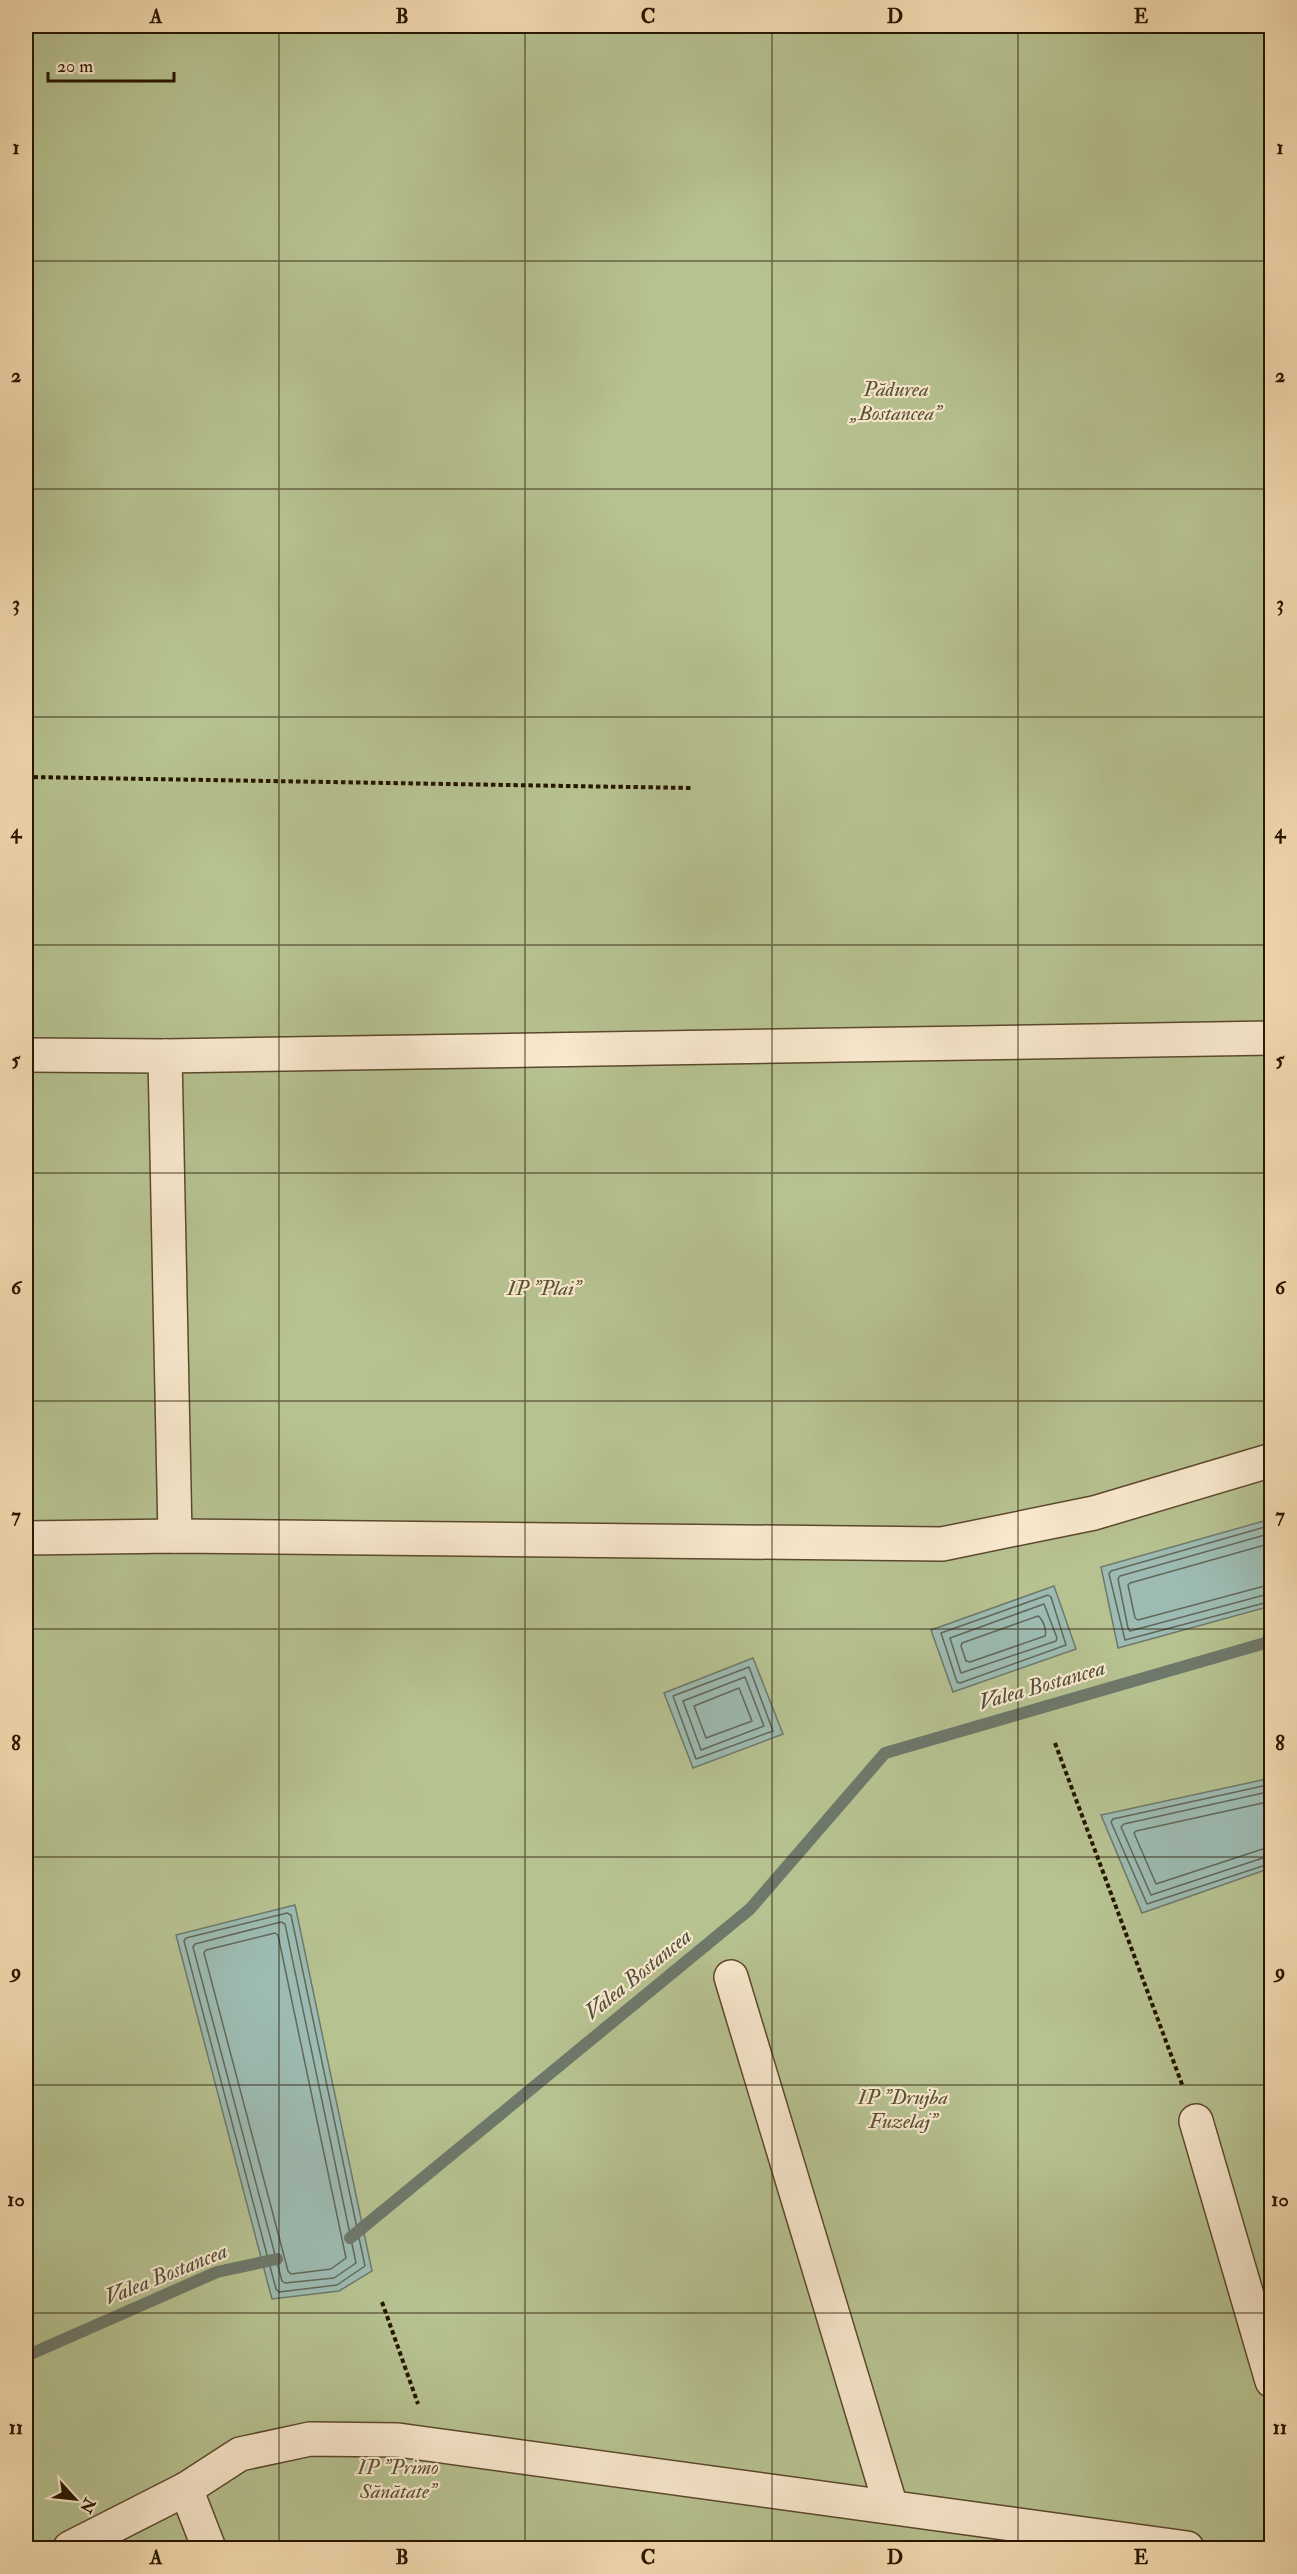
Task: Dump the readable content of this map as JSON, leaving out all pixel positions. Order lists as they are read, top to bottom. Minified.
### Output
{"water":["Valea Bostancea"],"parks":["Pădurea „Bostancea”","IP \"Plai\"","IP \"Drujba Fuzelaj\"","IP \"Primo Sănătate\""],"scale_bar":"20 m","north":"bottom right","grid":{"columns":["A","B","C","D","E"],"rows":["1","2","3","4","5","6","7","8","9","10","11"]}}
